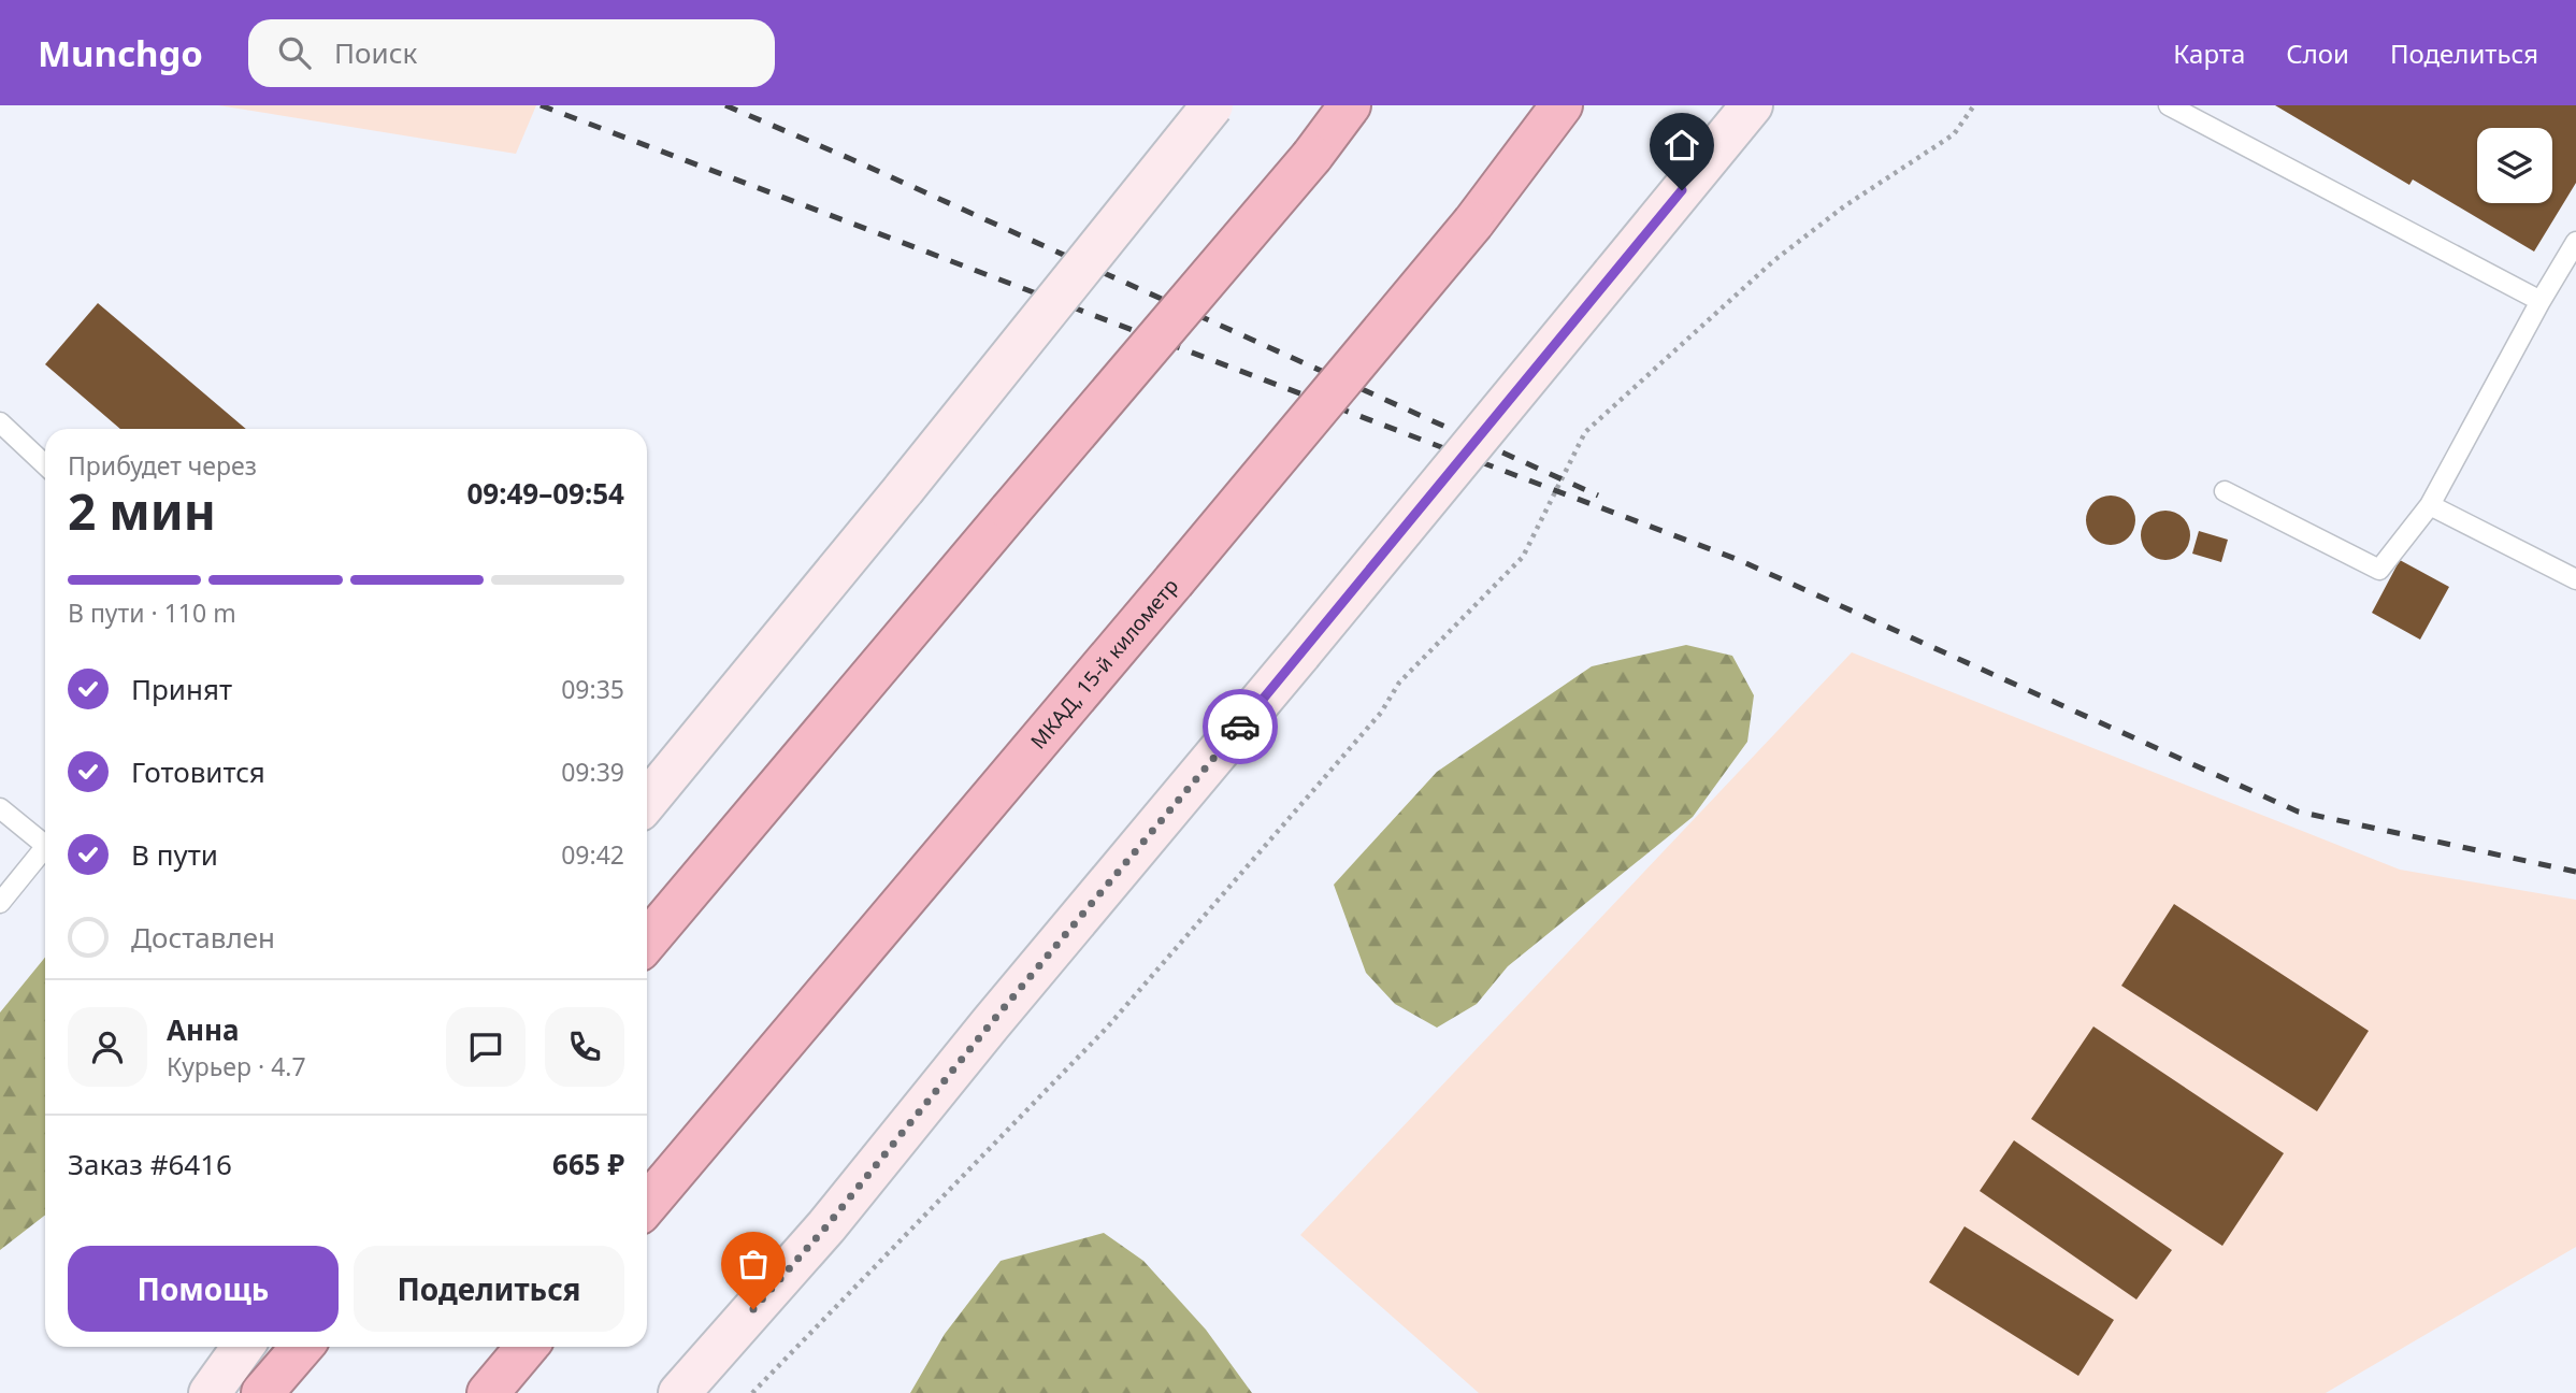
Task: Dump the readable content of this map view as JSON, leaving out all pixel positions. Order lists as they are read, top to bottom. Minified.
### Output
{"streets":{"highway":["МКАД, 15-й километр"]},"page":{"header":"Munchgo","search":"Поиск","nav":["Карта","Слои","Поделиться"],"heading":["2 мин","Прибудет через","09:49–09:54"],"panel":["Анна","Курьер · 4.7","Заказ #6416","665 ₽"],"bar":"В пути · 110 m","list":[["Принят","09:35"],["Готовится","09:39"],["В пути","09:42"],"Доставлен"],"buttons":["Помощь","Поделиться"]}}
